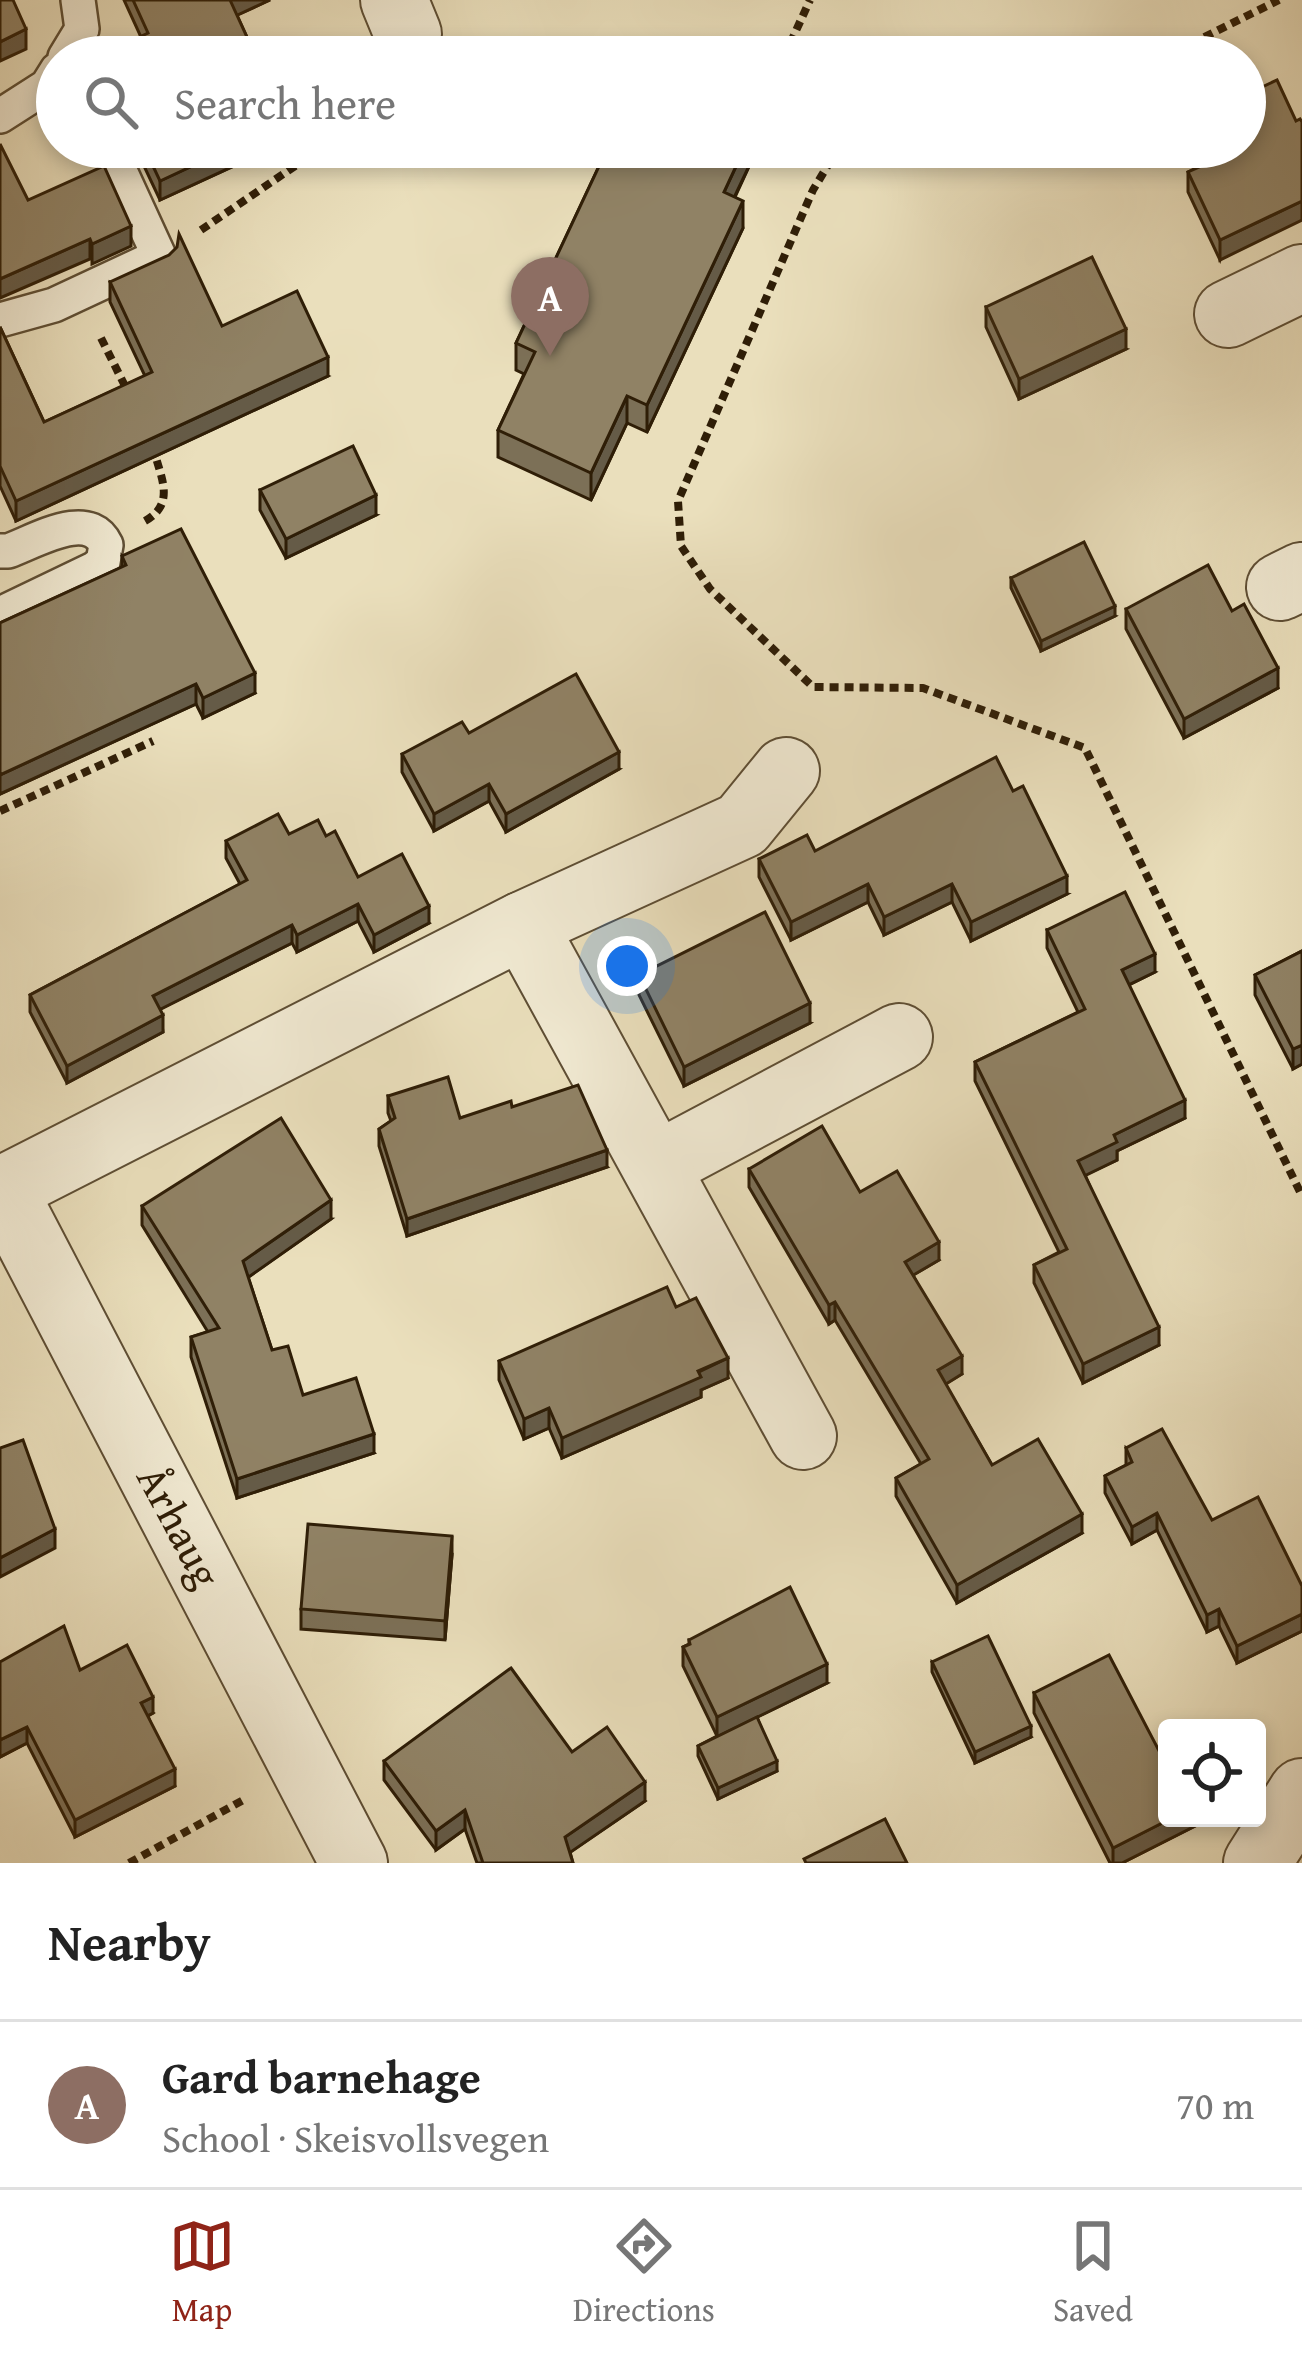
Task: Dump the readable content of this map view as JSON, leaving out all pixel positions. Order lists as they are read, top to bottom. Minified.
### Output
{"streets":{"street":["Århaug"]},"page":{"search":"Search here","pins":"A","heading":"Nearby","list":[{"mark":"A","name":"Gard barnehage","note":"School · Skeisvollsvegen","value":"70 m"}],"nav":["Map","Directions","Saved"]}}
